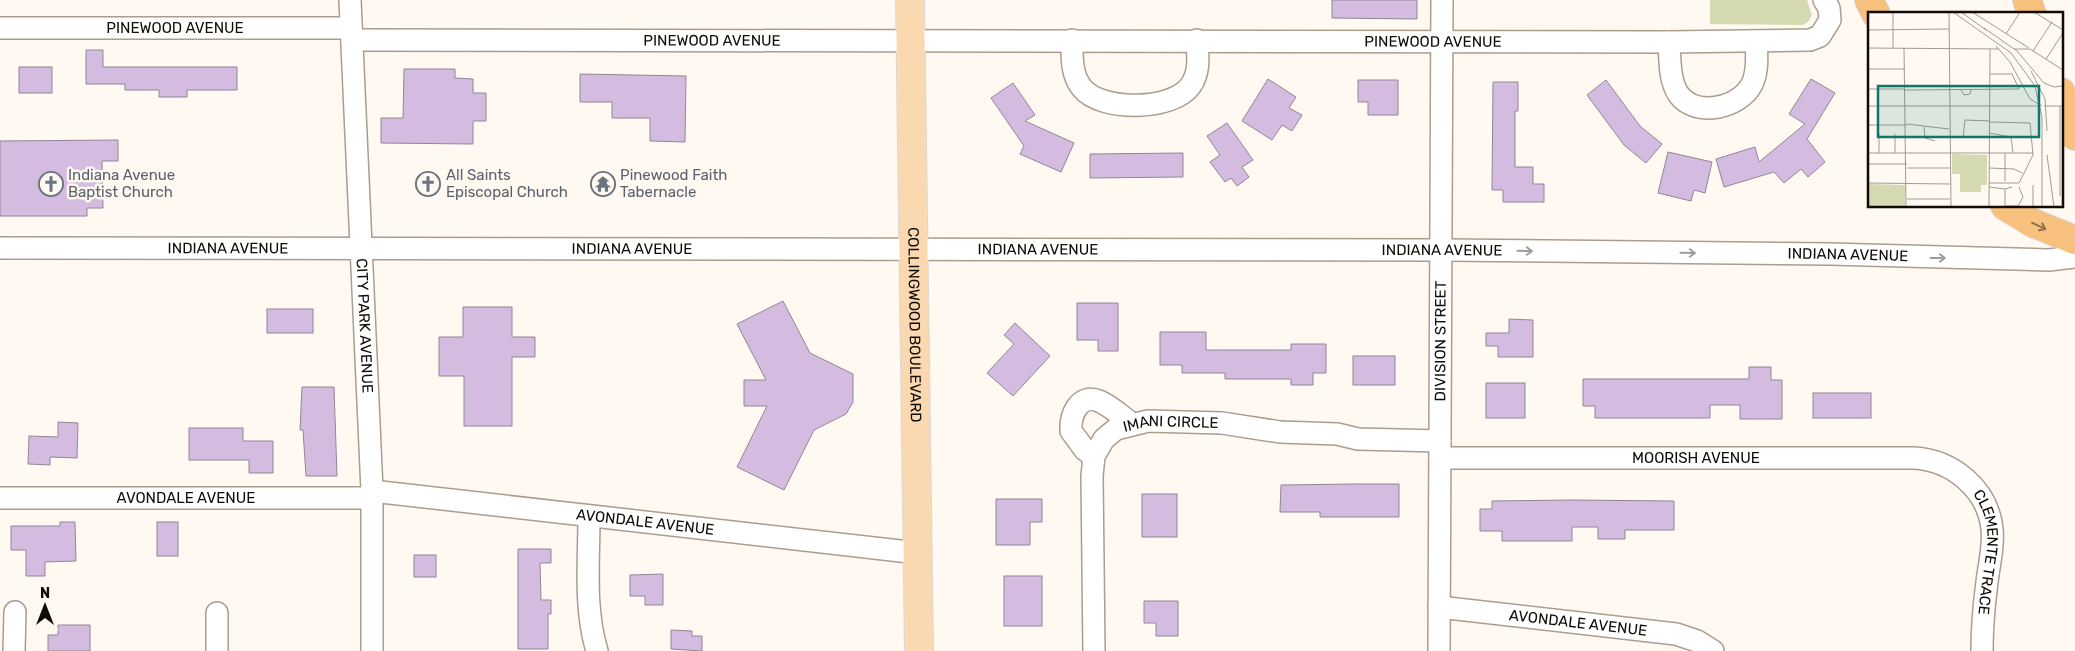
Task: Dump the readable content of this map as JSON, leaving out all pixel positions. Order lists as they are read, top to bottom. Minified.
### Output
{"streets":{"main road":["COLLINGWOOD BOULEVARD"],"street":["PINEWOOD AVENUE","INDIANA AVENUE","CITY PARK AVENUE","DIVISION STREET","IMANI CIRCLE","MOORISH AVENUE","AVONDALE AVENUE","CLEMENTE TRACE"]},"crossings":[["PINEWOOD AVENUE","CITY PARK AVENUE"],["PINEWOOD AVENUE","COLLINGWOOD BOULEVARD"],["PINEWOOD AVENUE","DIVISION STREET"],["INDIANA AVENUE","CITY PARK AVENUE"],["INDIANA AVENUE","COLLINGWOOD BOULEVARD"],["INDIANA AVENUE","DIVISION STREET"],["CITY PARK AVENUE","AVONDALE AVENUE"],["COLLINGWOOD BOULEVARD","AVONDALE AVENUE"],["DIVISION STREET","IMANI CIRCLE"],["DIVISION STREET","MOORISH AVENUE"],["DIVISION STREET","AVONDALE AVENUE"],["IMANI CIRCLE","MOORISH AVENUE"],["MOORISH AVENUE","CLEMENTE TRACE"]],"places":{"church":["Indiana Avenue Baptist Church","All Saints Episcopal Church"],"temple":["Pinewood Faith Tabernacle"]},"north":"top"}
